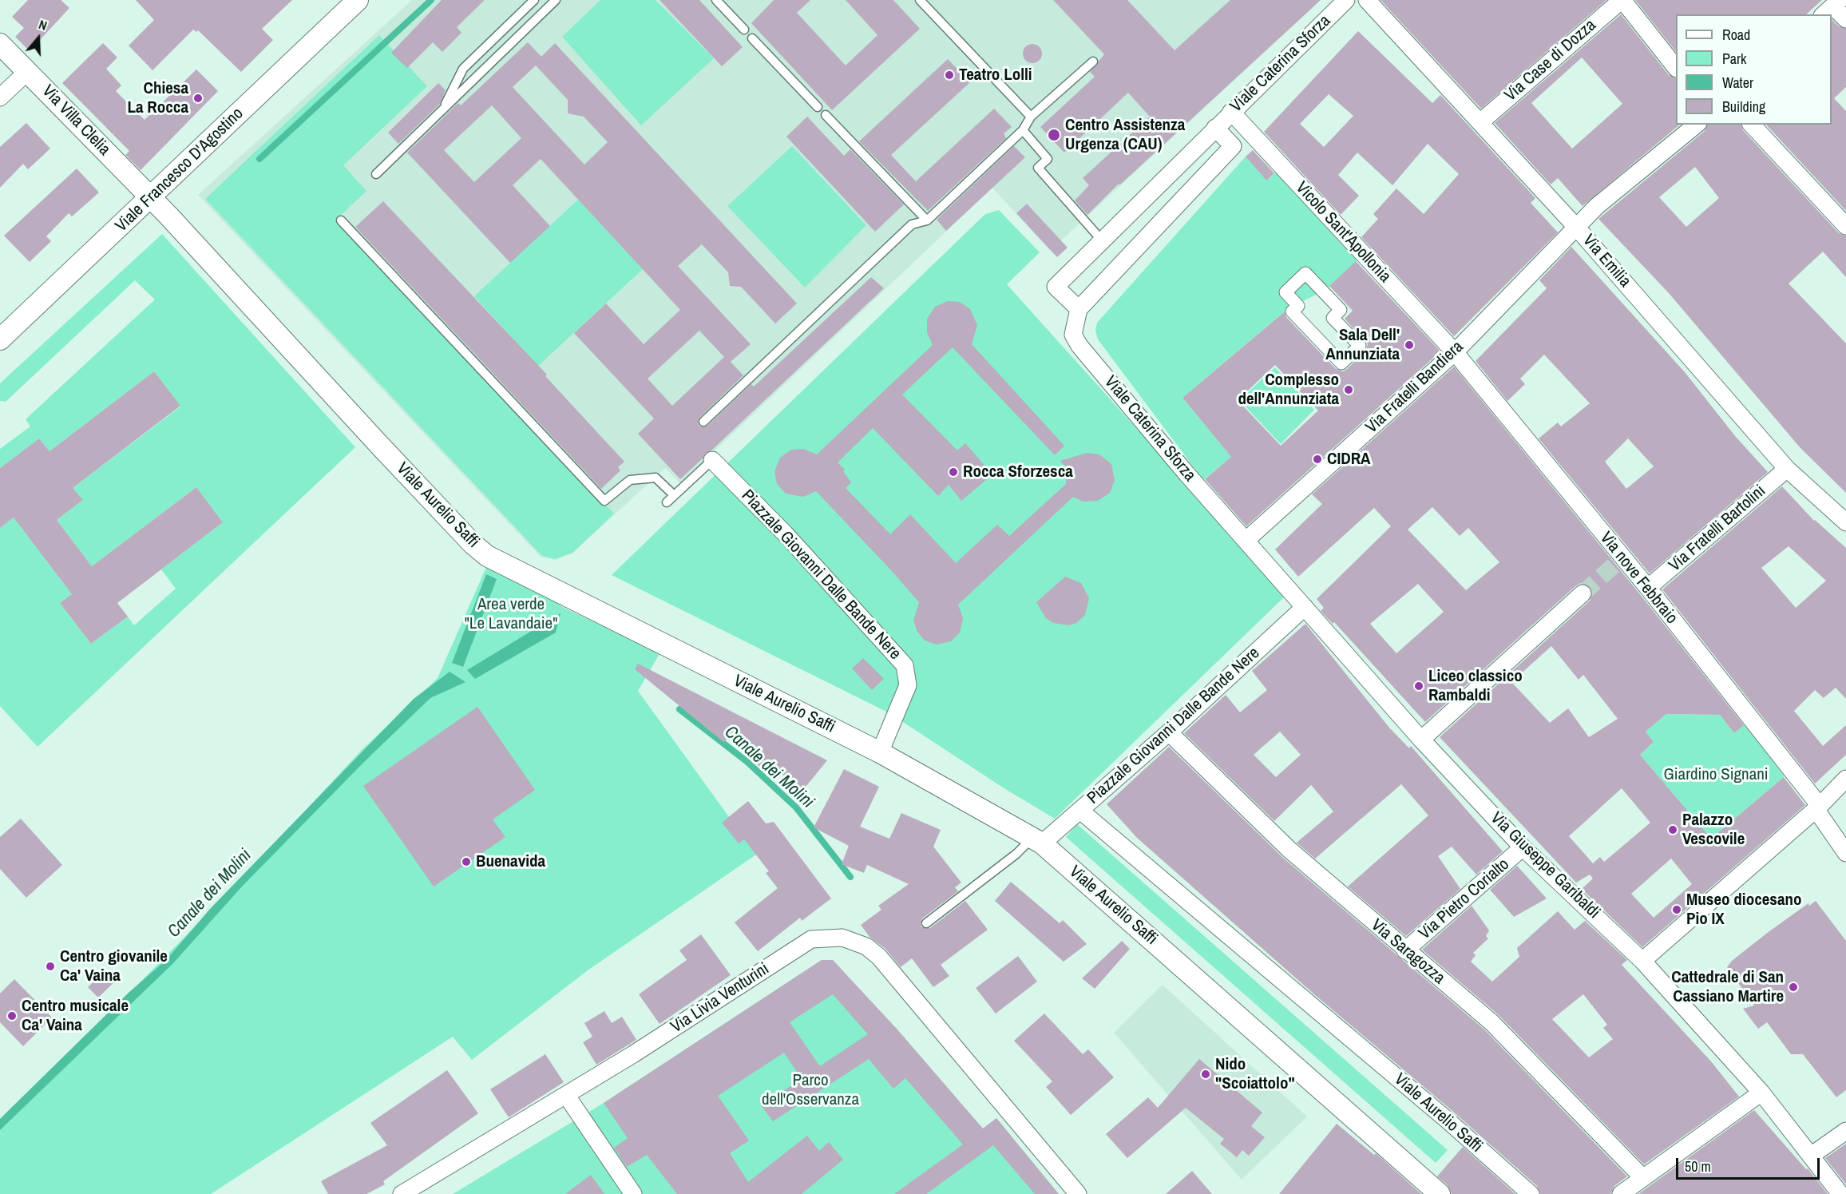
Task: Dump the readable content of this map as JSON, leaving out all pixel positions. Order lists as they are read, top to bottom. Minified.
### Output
{"streets":{"street":["Via Case di Dozza","Viale Caterina Sforza","Via Villa Clelia","Viale Francesco D'Agostino","Vicolo Sant'Apollonia","Via Emilia","Via Fratelli Bandiera","Viale Aurelio Saffi","Via Fratelli Bartolini","Piazzale Giovanni Dalle Bande Nere","Via nove Febbraio","Via Giuseppe Garibaldi","Via Pietro Corialto","Via Saragozza","Via Livia Venturini"]},"crossings":[["Via Case di Dozza","Via Emilia"],["Viale Caterina Sforza","Vicolo Sant'Apollonia"],["Viale Caterina Sforza","Via Fratelli Bandiera"],["Viale Caterina Sforza","Via Giuseppe Garibaldi"],["Via Villa Clelia","Viale Francesco D'Agostino"],["Via Villa Clelia","Viale Aurelio Saffi"],["Viale Francesco D'Agostino","Viale Aurelio Saffi"],["Vicolo Sant'Apollonia","Via Fratelli Bandiera"],["Vicolo Sant'Apollonia","Via nove Febbraio"],["Via Emilia","Via Fratelli Bandiera"],["Via Emilia","Via Fratelli Bartolini"],["Via Fratelli Bandiera","Via nove Febbraio"],["Via Fratelli Bandiera","Via Giuseppe Garibaldi"],["Viale Aurelio Saffi","Piazzale Giovanni Dalle Bande Nere"],["Via Fratelli Bartolini","Via nove Febbraio"],["Piazzale Giovanni Dalle Bande Nere","Via Giuseppe Garibaldi"],["Piazzale Giovanni Dalle Bande Nere","Via Saragozza"],["Via Giuseppe Garibaldi","Via Pietro Corialto"],["Via Pietro Corialto","Via Saragozza"]],"water":["Canale dei Molini"],"parks":["Area verde \"Le Lavandaie\"","Giardino Signani","Parco dell'Osservanza"],"places":["Teatro Lolli","Chiesa La Rocca","Centro Assistenza Urgenza (CAU)","Sala Dell' Annunziata","Complesso dell'Annunziata","CIDRA","Rocca Sforzesca","Liceo classico Rambaldi","Palazzo Vescovile","Buenavida","Museo diocesano Pio IX","Centro giovanile Ca' Vaina","Cattedrale di San Cassiano Martire","Centro musicale Ca' Vaina","Nido \"Scoiattolo\""],"legend":["Road","Park","Water","Building"],"scale_bar":"50 m","north":"top"}
